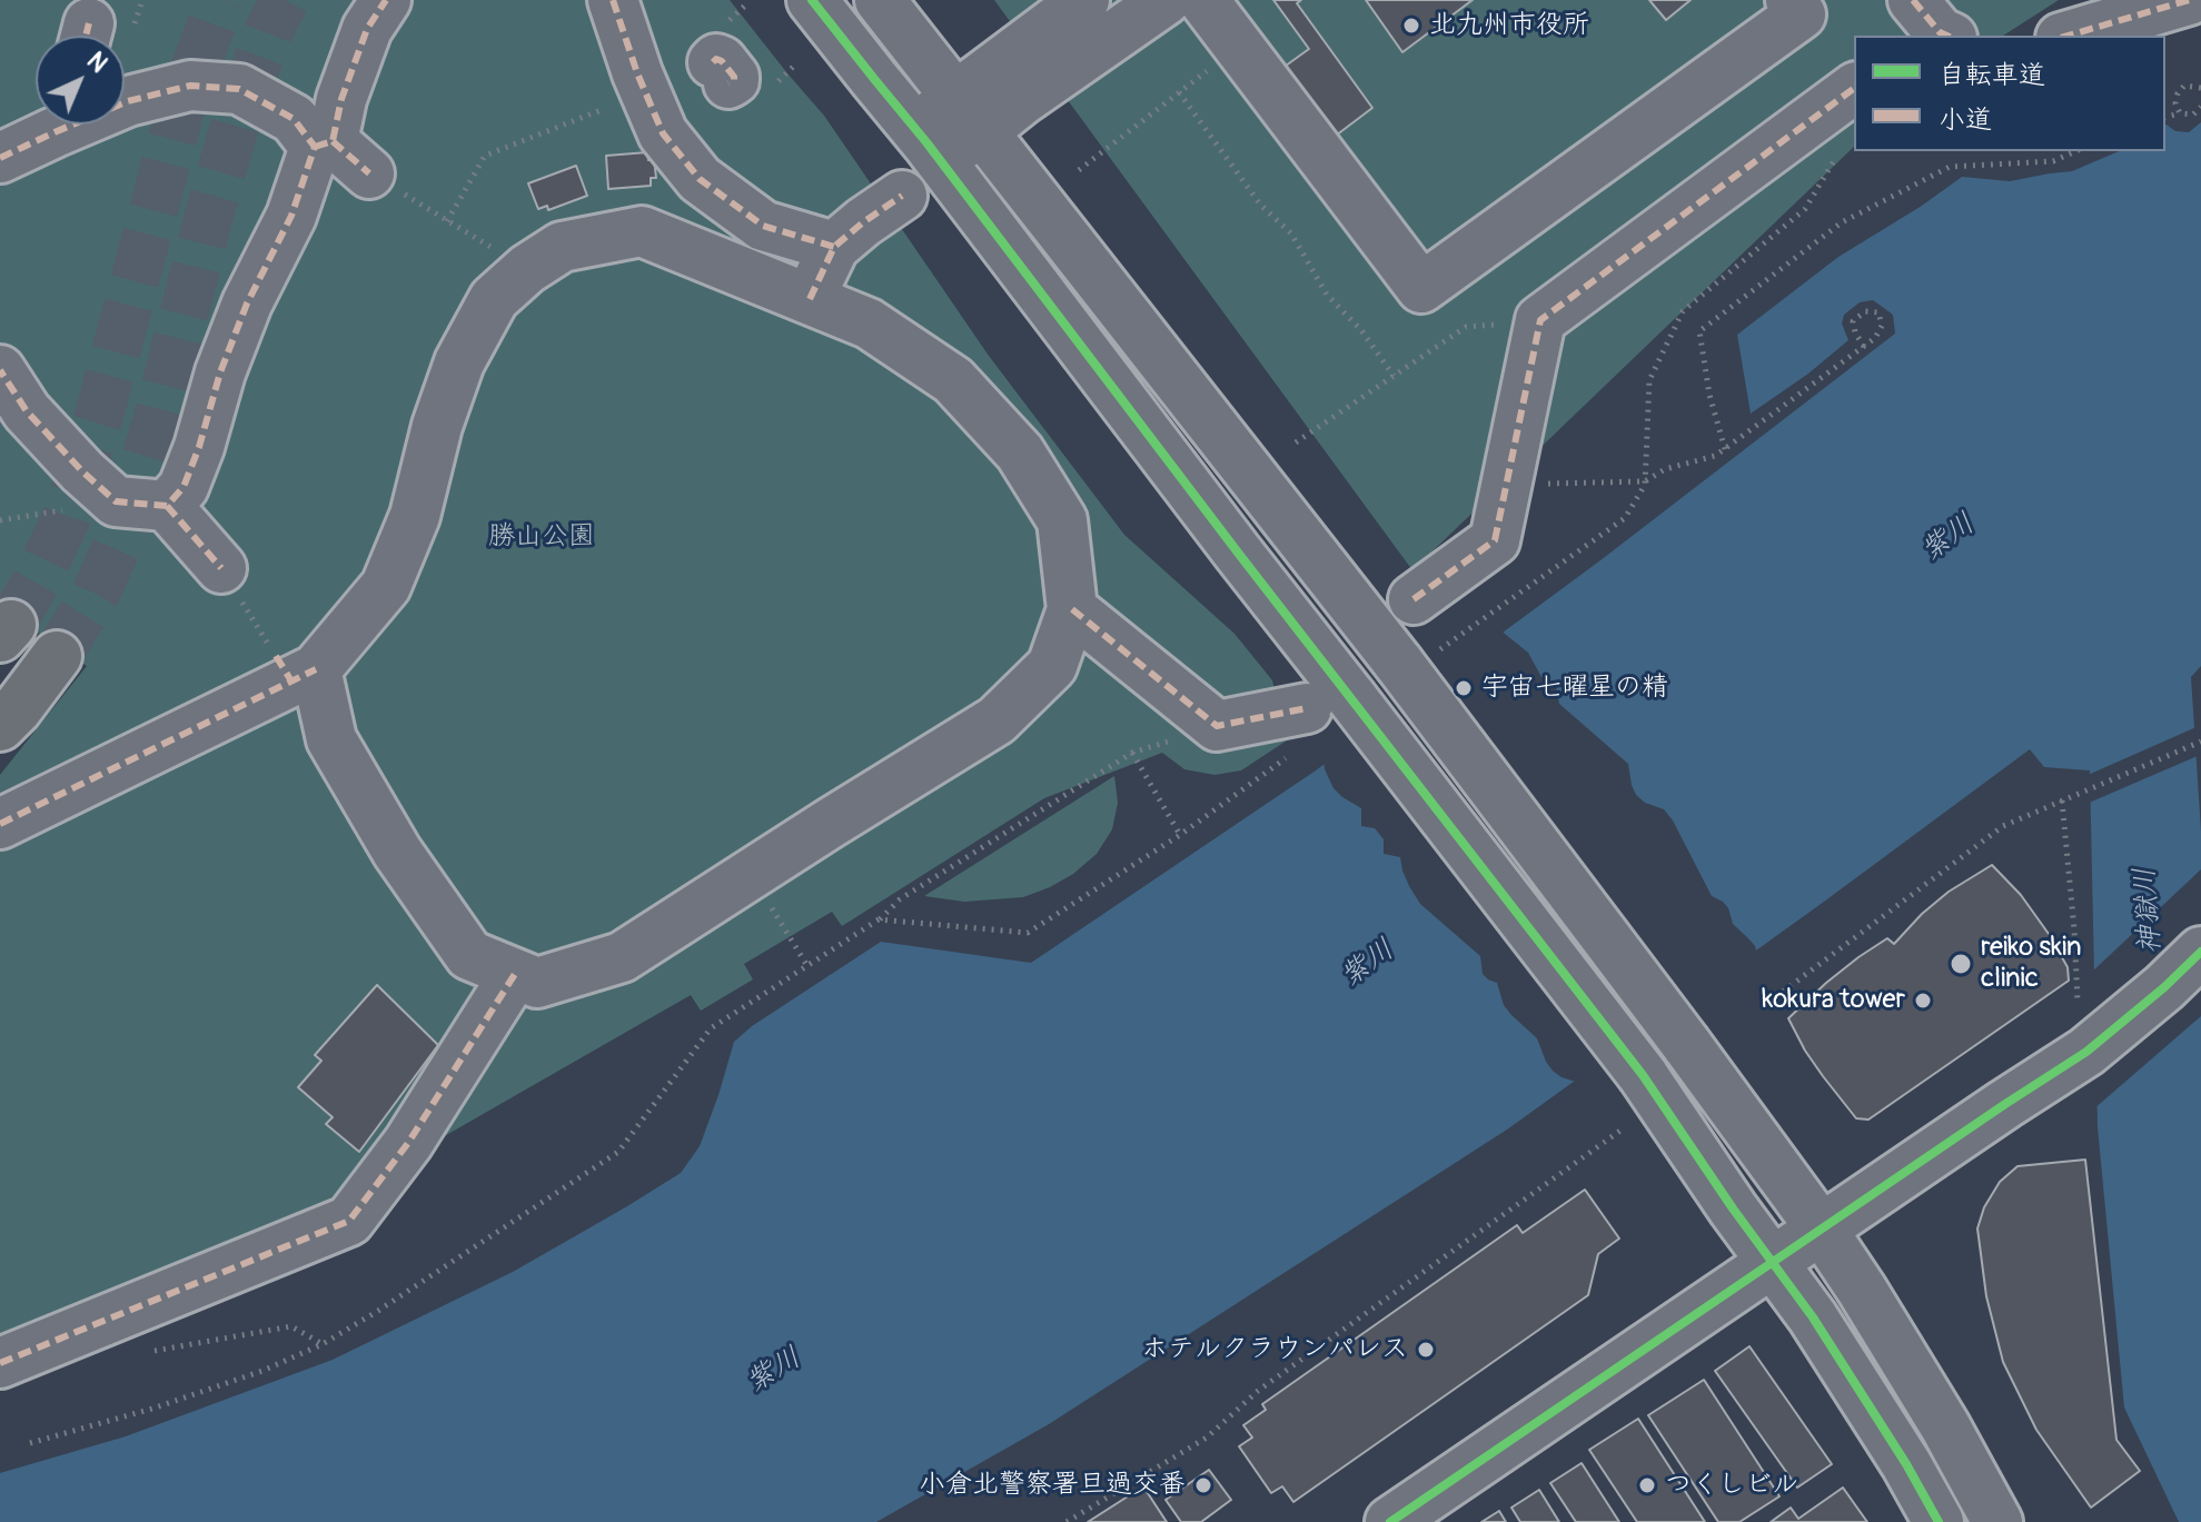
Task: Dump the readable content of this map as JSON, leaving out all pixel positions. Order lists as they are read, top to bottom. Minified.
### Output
{"water":["紫川","神獄川"],"parks":["勝山公園"],"places":["北九州市役所","宇宙七曜星の精","reiko skin clinic","kokura tower","ホテルクラウンパレス","小倉北警察署旦過交番","つくしビル"],"legend":["自転車道","小道"],"north":"top right"}
